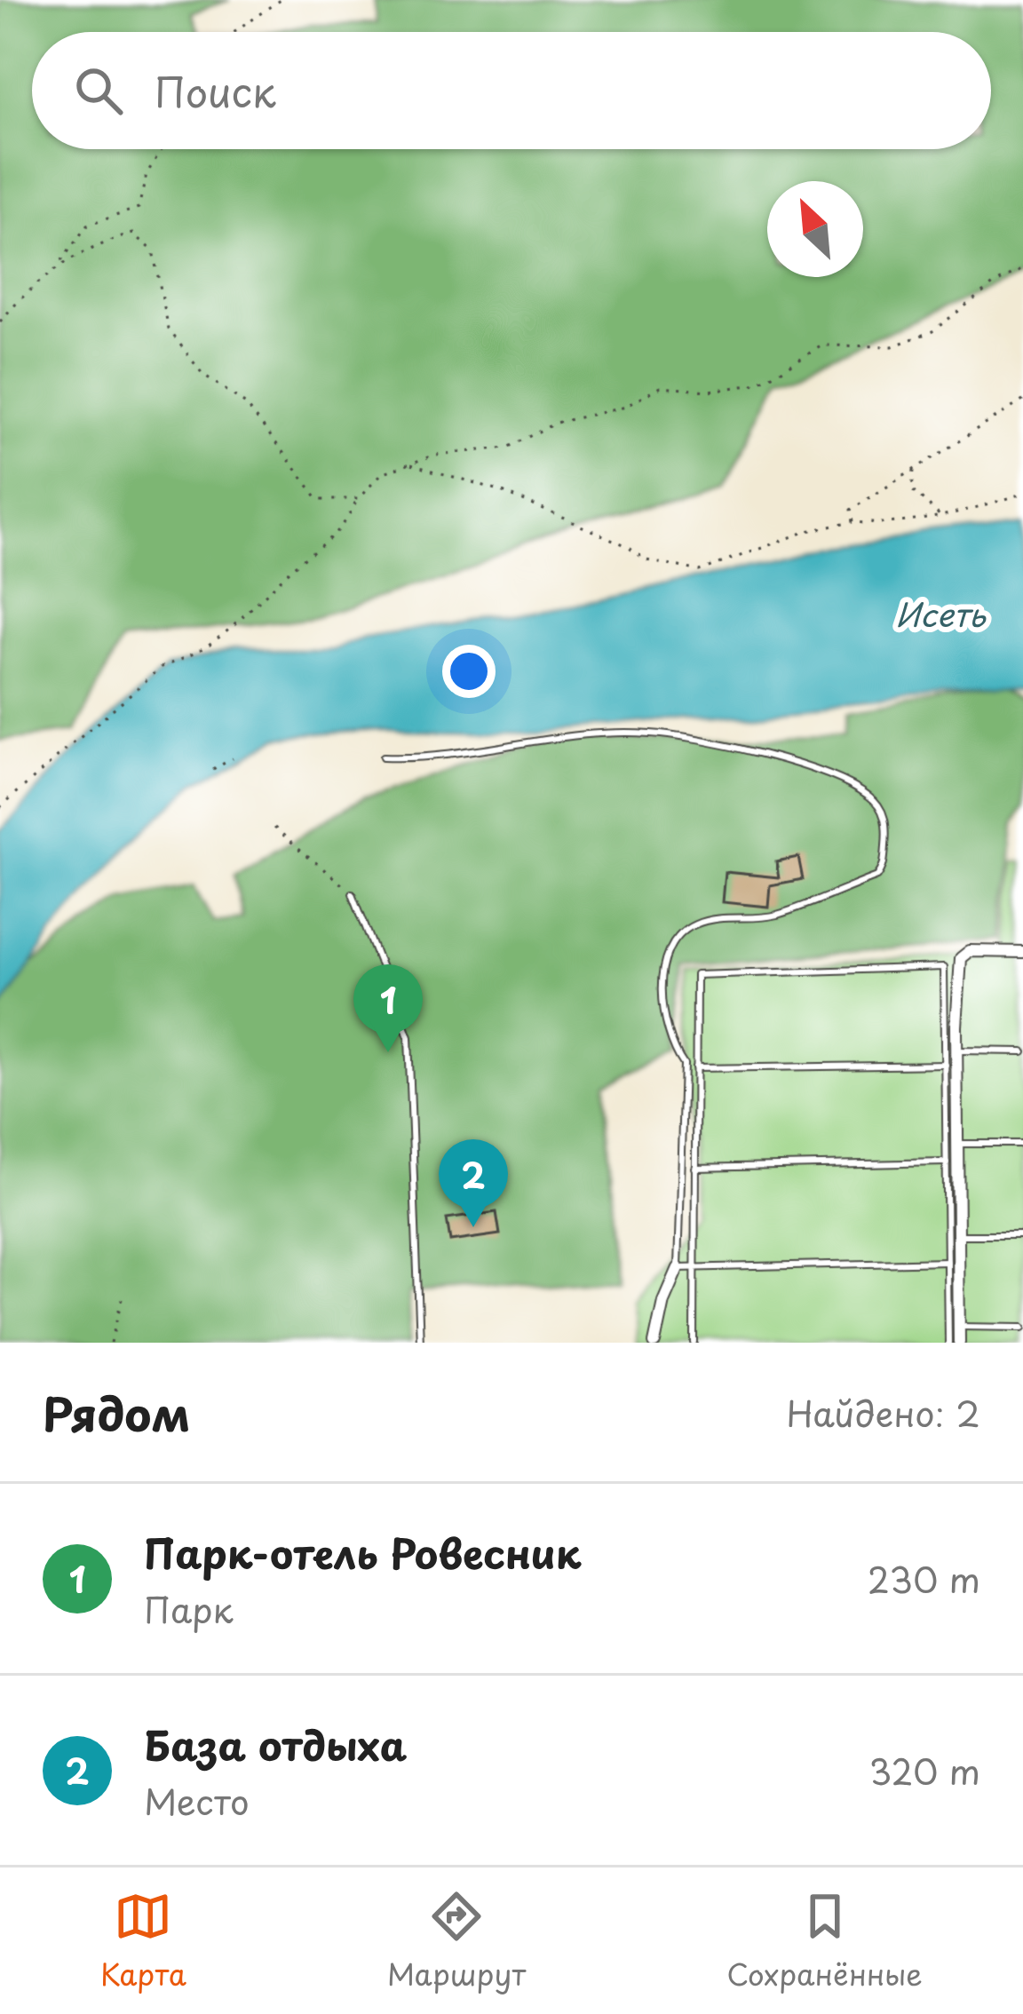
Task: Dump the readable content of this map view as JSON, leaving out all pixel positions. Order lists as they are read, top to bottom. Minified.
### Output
{"water":["Исеть"],"north":"top left","page":{"search":"Поиск","pins":["1","2"],"heading":["Рядом","Найдено: 2"],"list":[{"mark":"1","name":"Парк-отель Ровесник","note":"Парк","value":"230 m"},{"mark":"2","name":"База отдыха","note":"Место","value":"320 m"}],"nav":["Карта","Маршрут","Сохранённые"]}}
